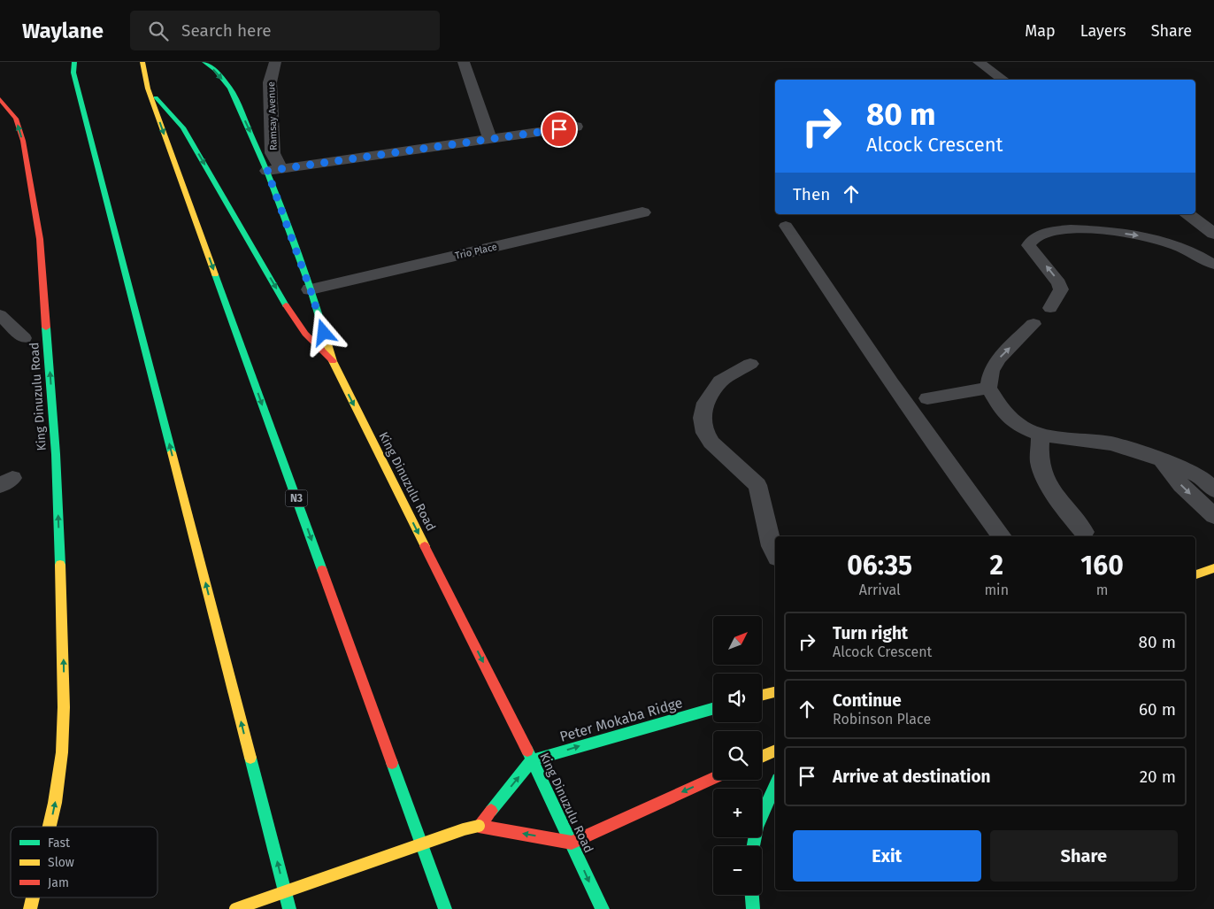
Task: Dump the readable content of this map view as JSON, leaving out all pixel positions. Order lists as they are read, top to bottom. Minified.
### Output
{"streets":{"main road":["King Dinuzulu Road","N3","Peter Mokaba Ridge"],"street":["Ramsay Avenue","Trio Place"]},"crossings":[["Ramsay Avenue","King Dinuzulu Road"],["Trio Place","King Dinuzulu Road"],["King Dinuzulu Road","Peter Mokaba Ridge"]],"legend":["Fast","Slow","Jam"],"north":"top right","page":{"header":"Waylane","search":"Search here","nav":["Map","Layers","Share"],"turn":["80 m","Alcock Crescent"],"then":"Then","eta":["06:35","Arrival","2","min","160","m"],"list":[{"name":"Turn right","note":"Alcock Crescent","value":"80 m"},{"name":"Continue","note":"Robinson Place","value":"60 m"},{"name":"Arrive at destination","value":"20 m"}],"map_buttons":["+","−"],"buttons":["Exit","Share"]}}
